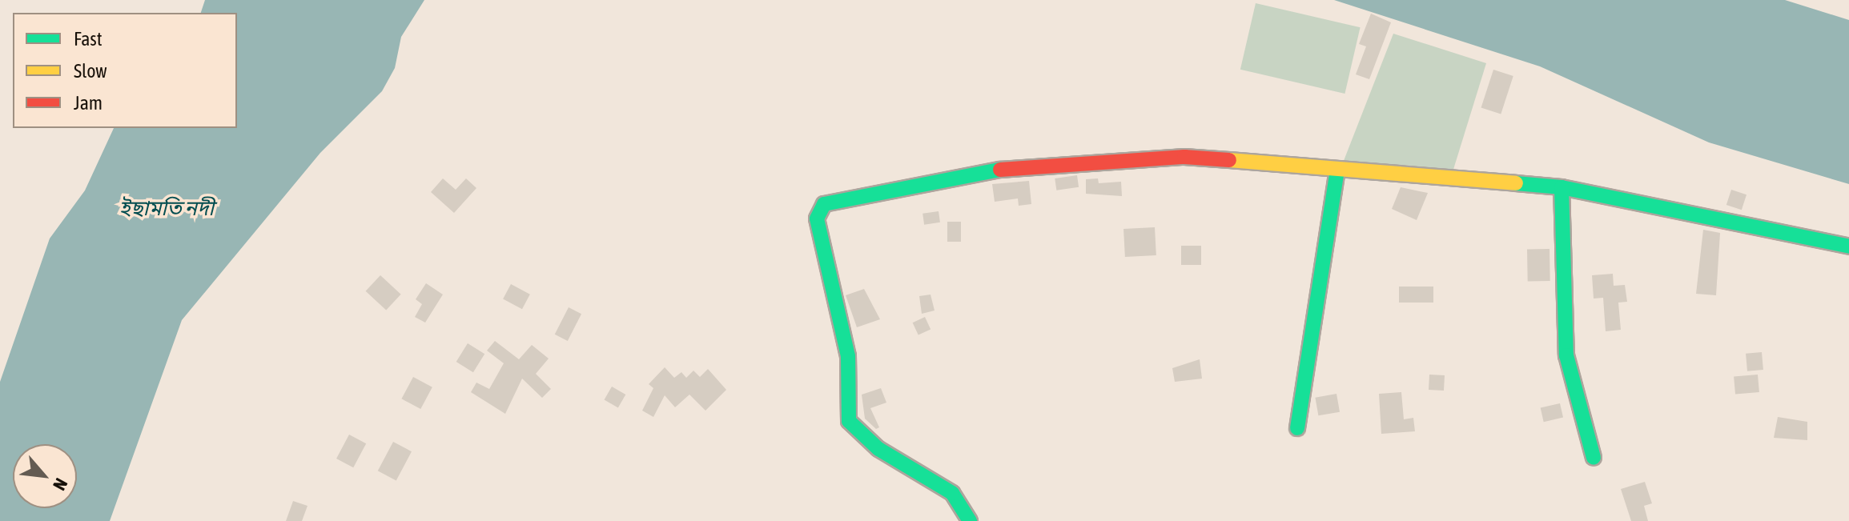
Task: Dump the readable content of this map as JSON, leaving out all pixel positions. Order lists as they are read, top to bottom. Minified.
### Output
{"water":["ইছামতি নদী"],"legend":["Fast","Slow","Jam"],"north":"bottom right"}
